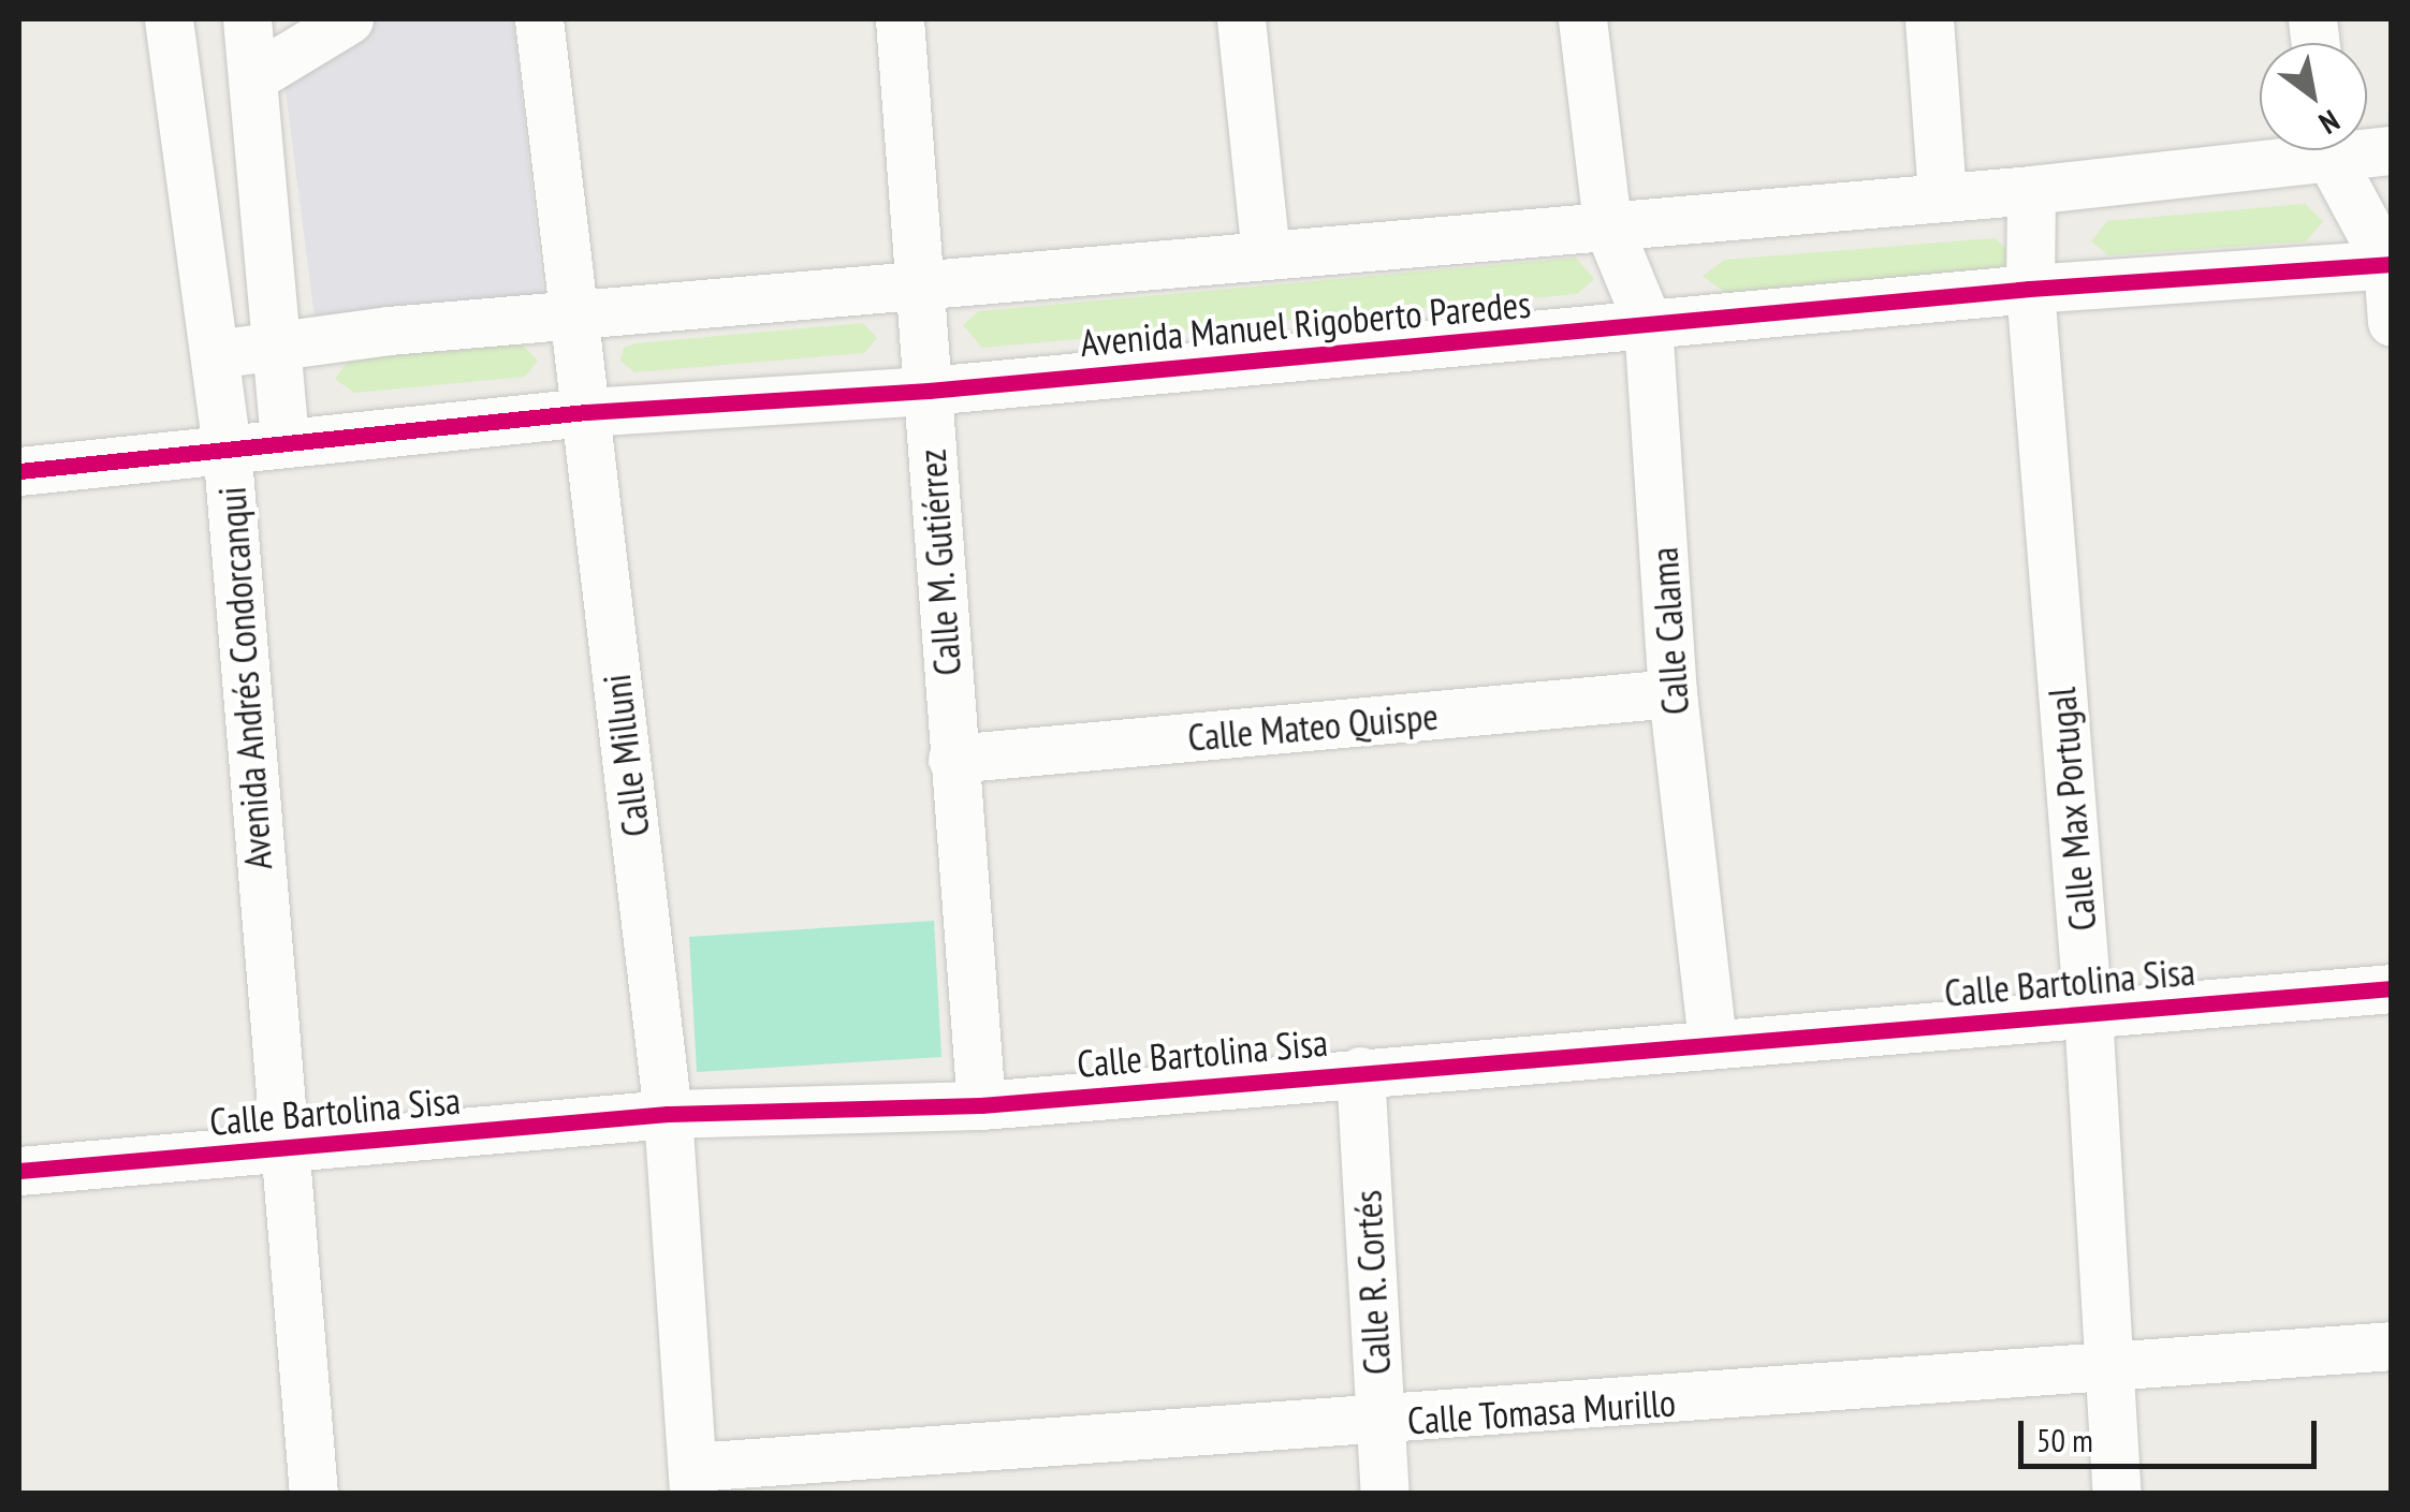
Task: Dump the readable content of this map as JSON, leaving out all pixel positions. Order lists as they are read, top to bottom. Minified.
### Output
{"streets":{"street":["Avenida Manuel Rigoberto Paredes","Calle M. Gutiérrez","Calle Calama","Avenida Andrés Condorcanqui","Calle Mateo Quispe","Calle Milluni","Calle Max Portugal","Calle Bartolina Sisa","Calle R. Cortés","Calle Tomasa Murillo"]},"crossings":[["Avenida Manuel Rigoberto Paredes","Calle M. Gutiérrez"],["Avenida Manuel Rigoberto Paredes","Calle Calama"],["Avenida Manuel Rigoberto Paredes","Avenida Andrés Condorcanqui"],["Avenida Manuel Rigoberto Paredes","Calle Milluni"],["Avenida Manuel Rigoberto Paredes","Calle Max Portugal"],["Calle M. Gutiérrez","Calle Mateo Quispe"],["Calle M. Gutiérrez","Calle Bartolina Sisa"],["Calle Calama","Calle Mateo Quispe"],["Calle Calama","Calle Bartolina Sisa"],["Avenida Andrés Condorcanqui","Calle Bartolina Sisa"],["Calle Milluni","Calle Bartolina Sisa"],["Calle Milluni","Calle Tomasa Murillo"],["Calle Max Portugal","Calle Bartolina Sisa"],["Calle Max Portugal","Calle Tomasa Murillo"],["Calle Bartolina Sisa","Calle R. Cortés"],["Calle R. Cortés","Calle Tomasa Murillo"]],"scale_bar":"50 m","north":"bottom right"}
